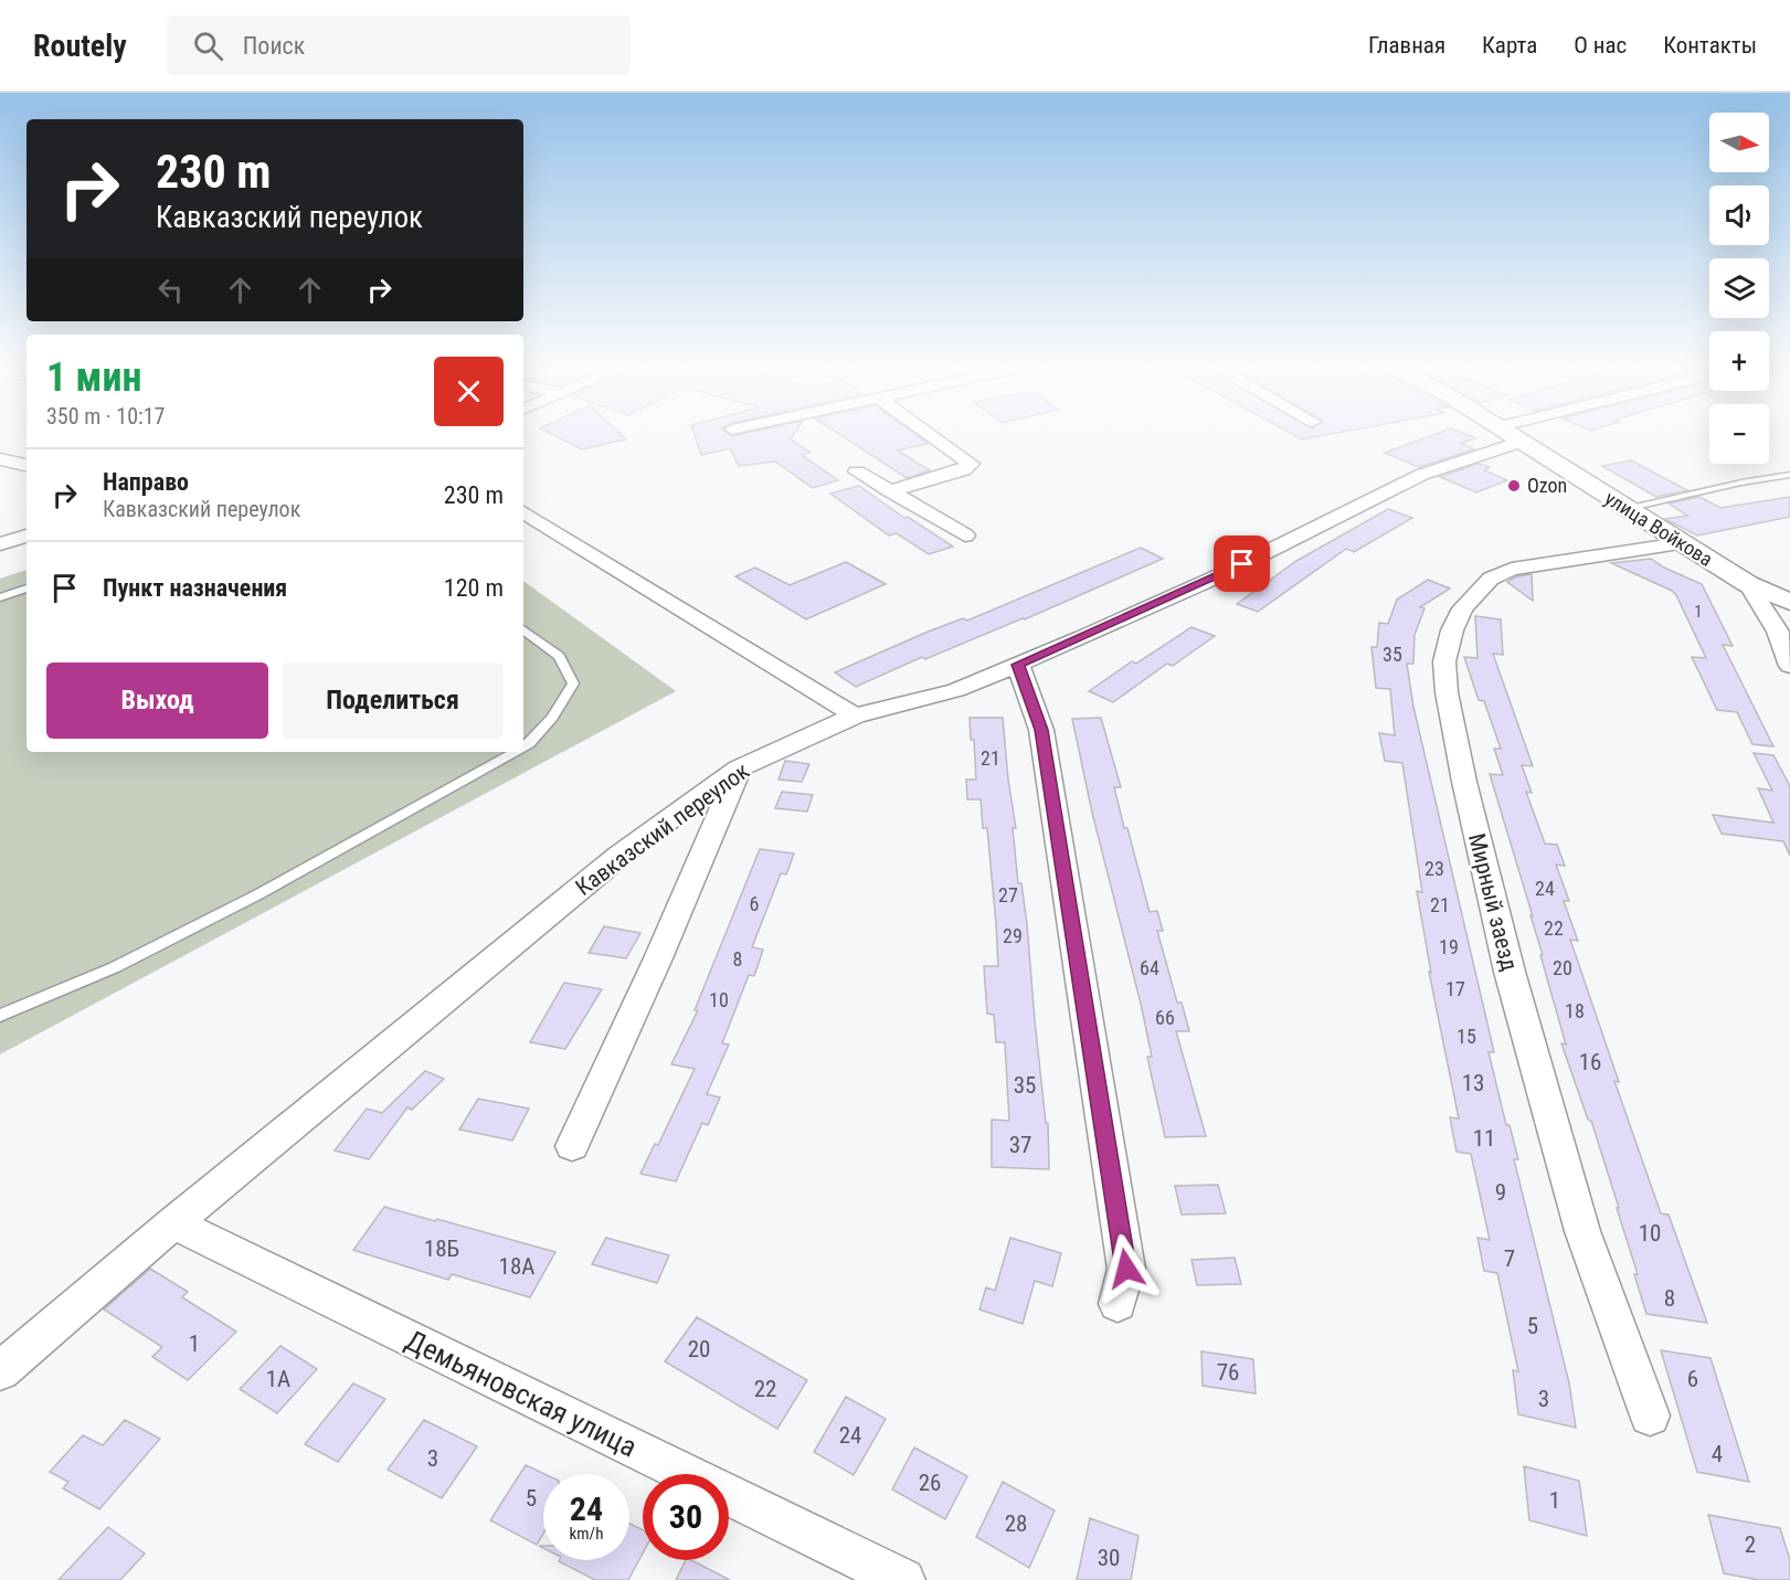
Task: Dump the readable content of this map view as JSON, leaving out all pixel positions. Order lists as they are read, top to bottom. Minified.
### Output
{"streets":{"street":["улица Войкова","Кавказский переулок","Мирный заезд","Демьяновская улица"]},"crossings":[["улица Войкова","Кавказский переулок"],["улица Войкова","Мирный заезд"],["Кавказский переулок","Демьяновская улица"]],"places":["Ozon"],"house_numbers":["1","35","21","23","24","27","6","21","22","29","19","8","64","20","17","10","18","66","15","16","13","35","11","37","9","10","18Б","7","18А","8","5","1","20","76","1А","6","22","3","24","4","3","26","5","1","28","2","30"],"north":"right","page":{"header":"Routely","search":"Поиск","nav":["Главная","Карта","О нас","Контакты"],"map_buttons":["+","−"],"turn":["230 m","Кавказский переулок"],"heading":["1 мин","350 m · 10:17"],"list":[{"name":"Направо","note":"Кавказский переулок","value":"230 m"},{"name":"Пункт назначения","value":"120 m"}],"buttons":["Выход","Поделиться"],"speed":"24 km/h","limit":"30"}}
